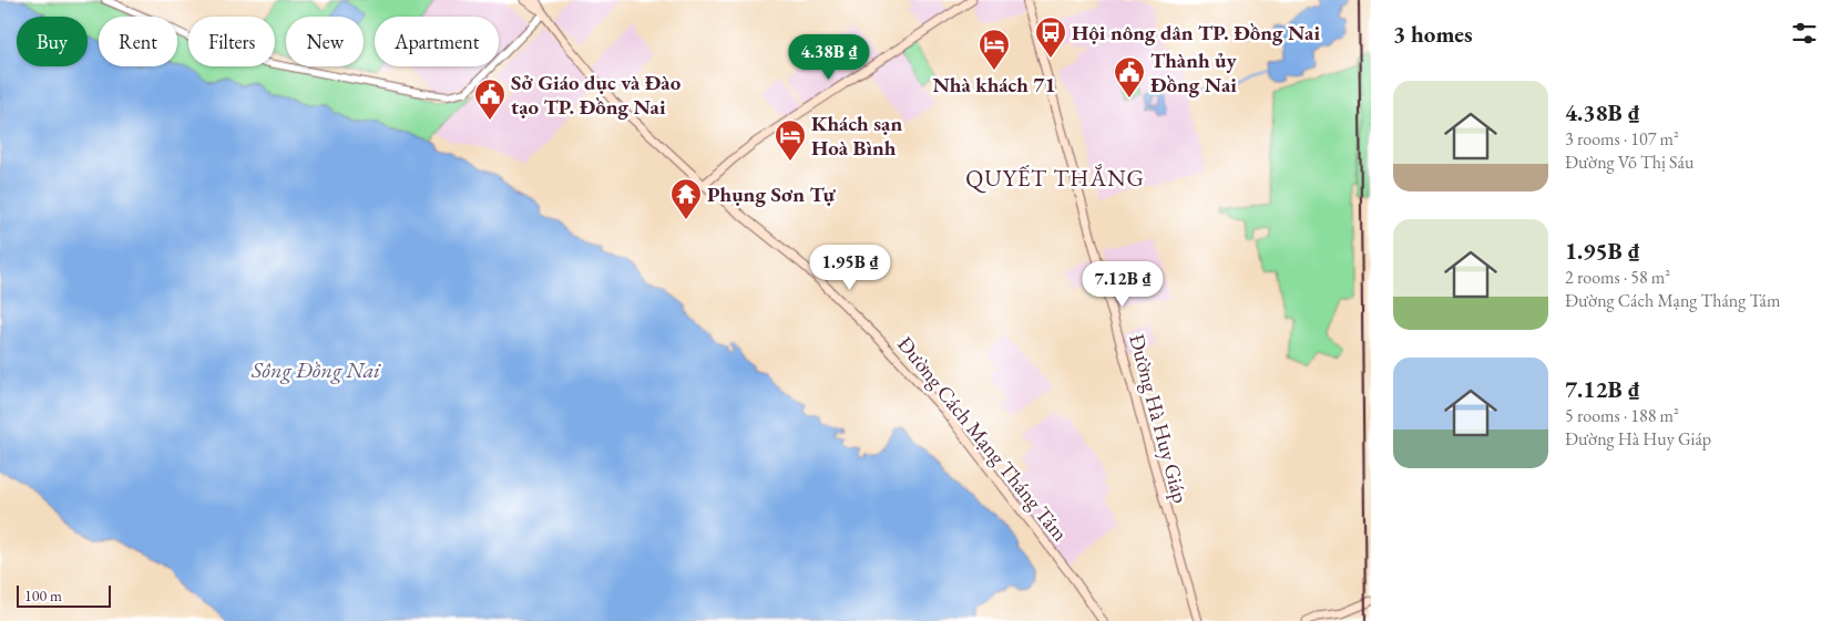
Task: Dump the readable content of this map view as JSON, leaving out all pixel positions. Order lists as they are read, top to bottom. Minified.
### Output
{"streets":{"main road":["Đường Hà Huy Giáp","Đường Cách Mạng Tháng Tám"]},"districts":["QUYẾT THẮNG"],"water":["Sông Đồng Nai"],"places":{"bus stop":["Hội nông dân TP. Đồng Nai"],"hotel":["Nhà khách 71","Khách sạn Hoà Bình"],"public building":["Thành ủy Đồng Nai","Sở Giáo dục và Đào tạo TP. Đồng Nai"],"temple":["Phụng Sơn Tự"]},"scale_bar":"100 m","page":{"heading":"3 homes","chip":["Buy","Rent","Filters","New","Apartment"],"price":["4.38B ₫","1.95B ₫","7.12B ₫"],"list":[{"name":"4.38B ₫","note":"3 rooms · 107 m² · Đường Võ Thị Sáu"},{"name":"1.95B ₫","note":"2 rooms · 58 m² · Đường Cách Mạng Tháng Tám"},{"name":"7.12B ₫","note":"5 rooms · 188 m² · Đường Hà Huy Giáp"}],"scale":"100 m"}}
